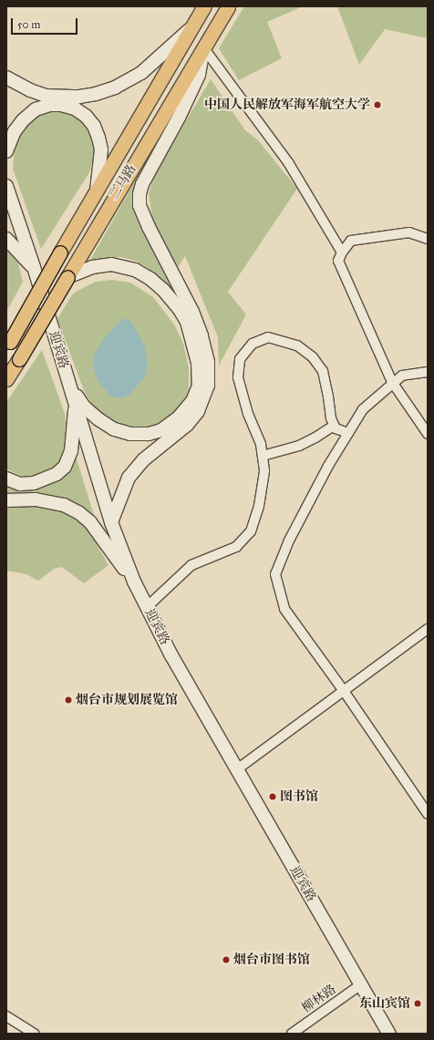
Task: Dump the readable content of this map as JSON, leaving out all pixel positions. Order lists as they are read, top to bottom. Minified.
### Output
{"streets":{"main road":["二马路","迎宾路"],"street":["柳林路"]},"crossings":[["迎宾路","柳林路"]],"places":["中国人民解放军海军航空大学","烟台市规划展览馆","图书馆","烟台市图书馆","东山宾馆"],"scale_bar":"50 m"}
